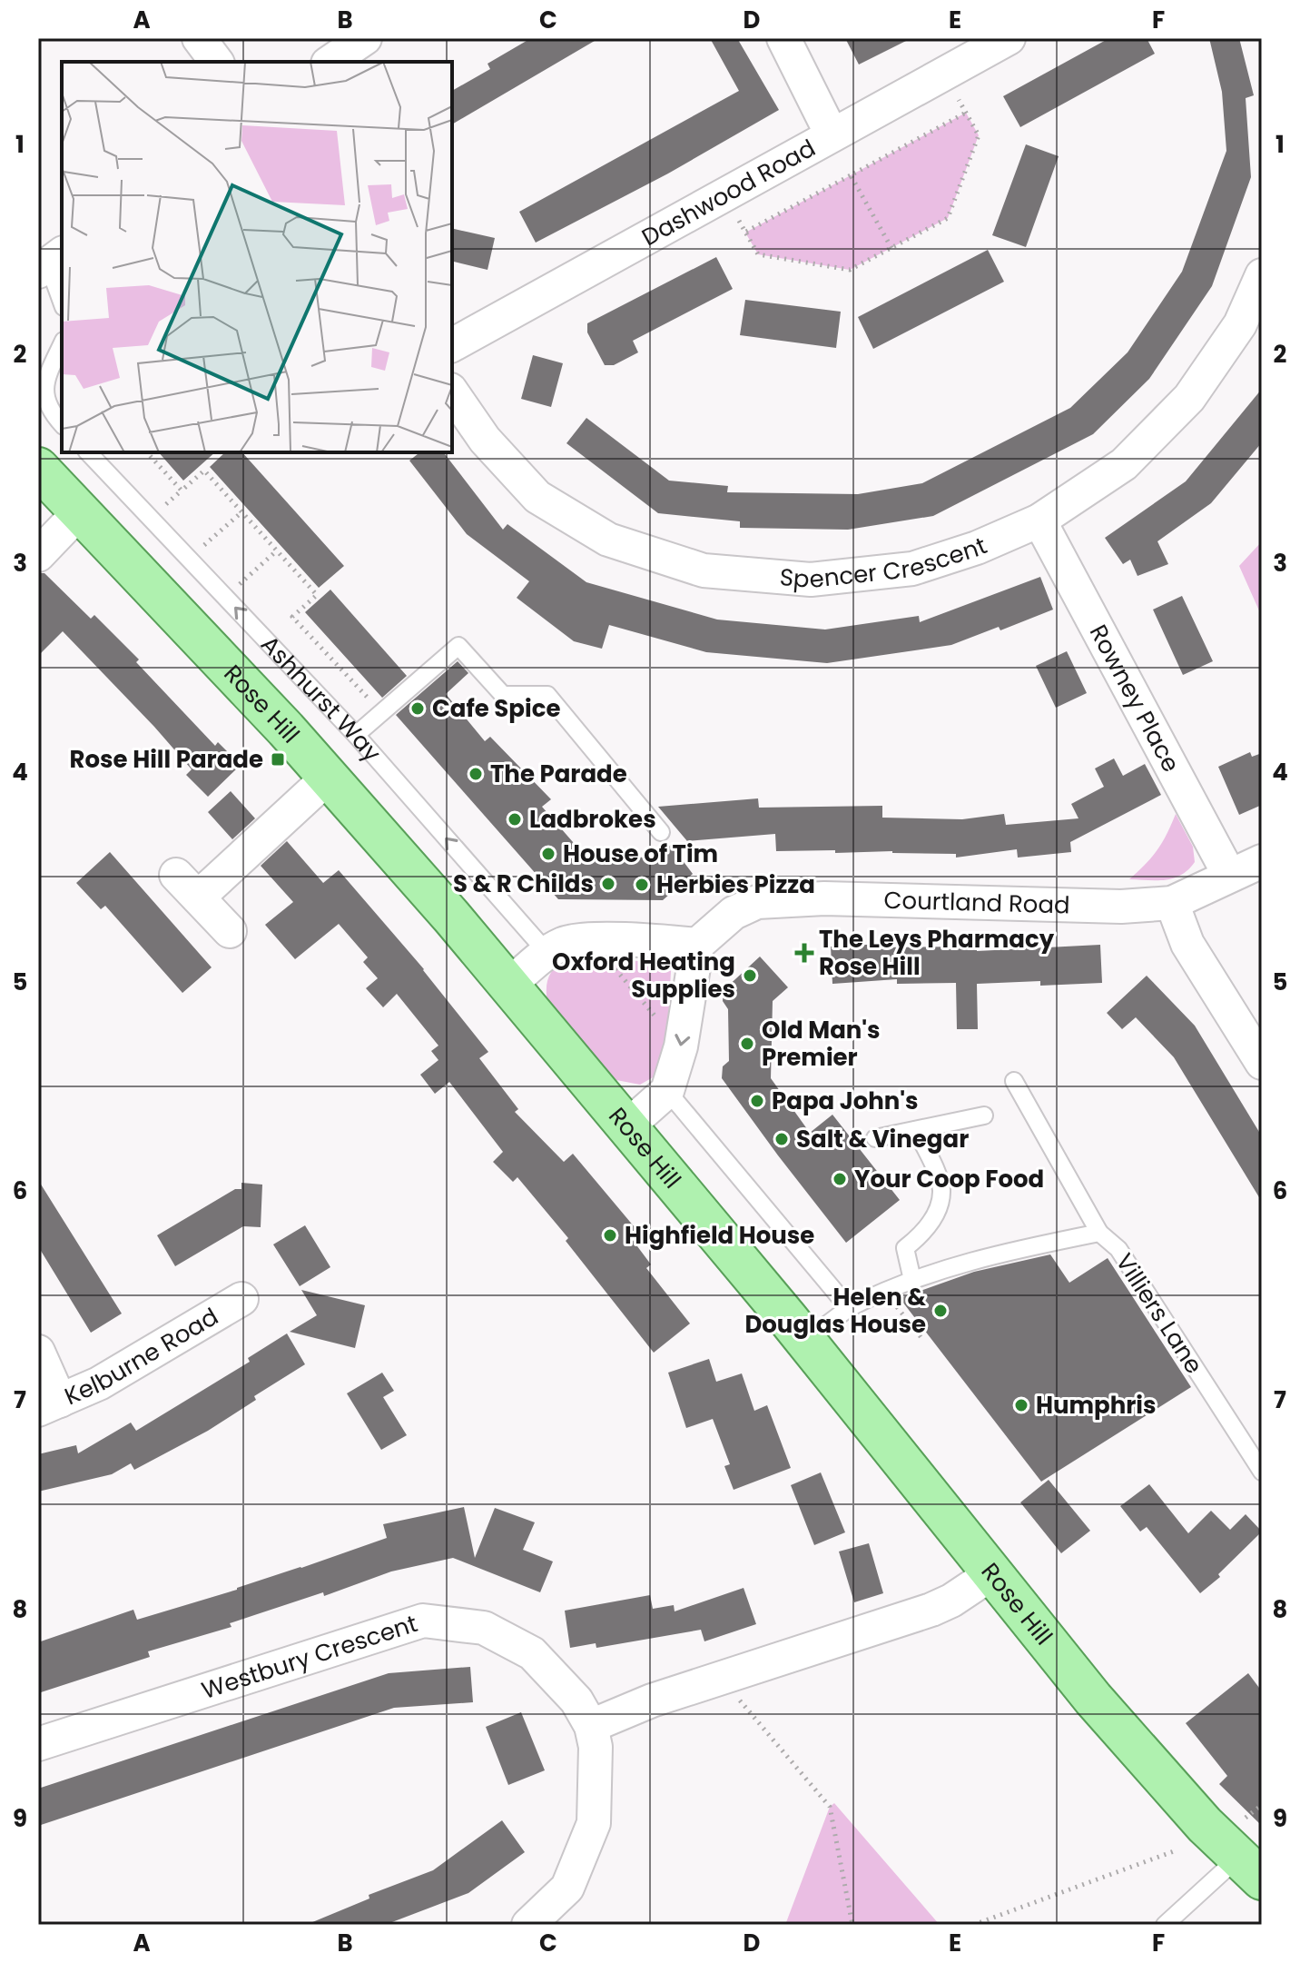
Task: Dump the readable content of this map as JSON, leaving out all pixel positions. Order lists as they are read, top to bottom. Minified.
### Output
{"streets":{"main road":["Rose Hill"],"street":["Dashwood Road","Spencer Crescent","Rowney Place","Courtland Road","Kelburne Road","Westbury Crescent"],"lane":["Ashhurst Way","Villiers Lane"]},"crossings":[["Spencer Crescent","Rowney Place"],["Rowney Place","Courtland Road"],["Rose Hill","Villiers Lane"]],"one_way":["Ashhurst Way"],"places":{"other":["Cafe Spice","The Parade","Ladbrokes","House of Tim","S & R Childs","Herbies Pizza","Oxford Heating Supplies","Old Man's Premier","Papa John's","Salt & Vinegar","Your Coop Food","Highfield House","Helen & Douglas House","Humphris"],"transit":["Rose Hill Parade"],"health":["The Leys Pharmacy Rose Hill"]},"grid":{"columns":["A","B","C","D","E","F"],"rows":["1","2","3","4","5","6","7","8","9"]}}
